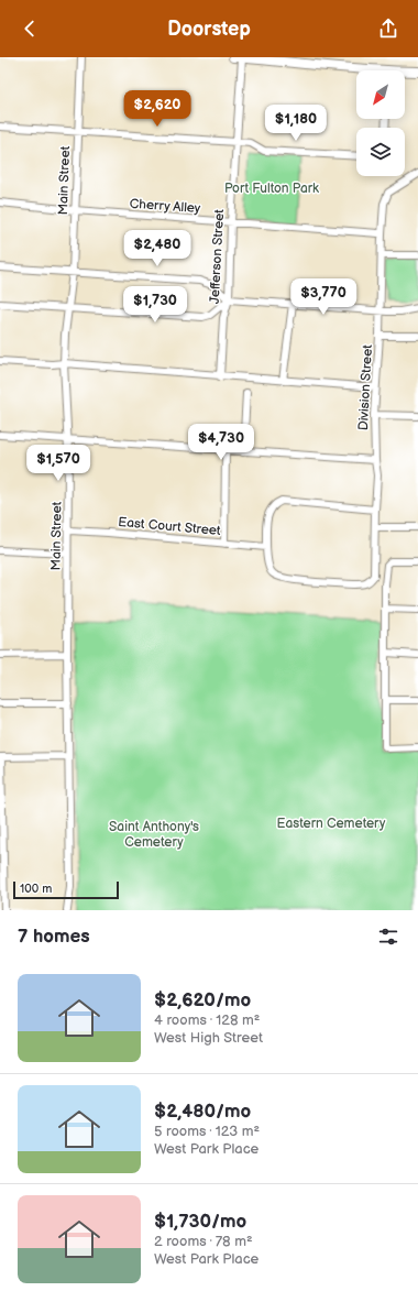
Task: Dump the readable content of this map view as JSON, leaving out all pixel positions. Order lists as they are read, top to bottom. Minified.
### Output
{"streets":{"street":["Main Street","Cherry Alley","Jefferson Street","Division Street","East Court Street"]},"crossings":[["Main Street","Cherry Alley"],["Main Street","East Court Street"],["Cherry Alley","Jefferson Street"],["Cherry Alley","Division Street"],["Division Street","East Court Street"]],"parks":["Port Fulton Park","Eastern Cemetery","Saint Anthony's Cemetery"],"scale_bar":"100 m","north":"bottom left","page":{"header":"Doorstep","price":["$2,620","$1,180","$2,480","$3,770","$1,730","$4,730","$1,570"],"scale":"100 m","heading":"7 homes","list":[{"name":"$2,620/mo","note":"4 rooms · 128 m² · West High Street"},{"name":"$2,480/mo","note":"5 rooms · 123 m² · West Park Place"},{"name":"$1,730/mo","note":"2 rooms · 78 m² · West Park Place"}]}}
